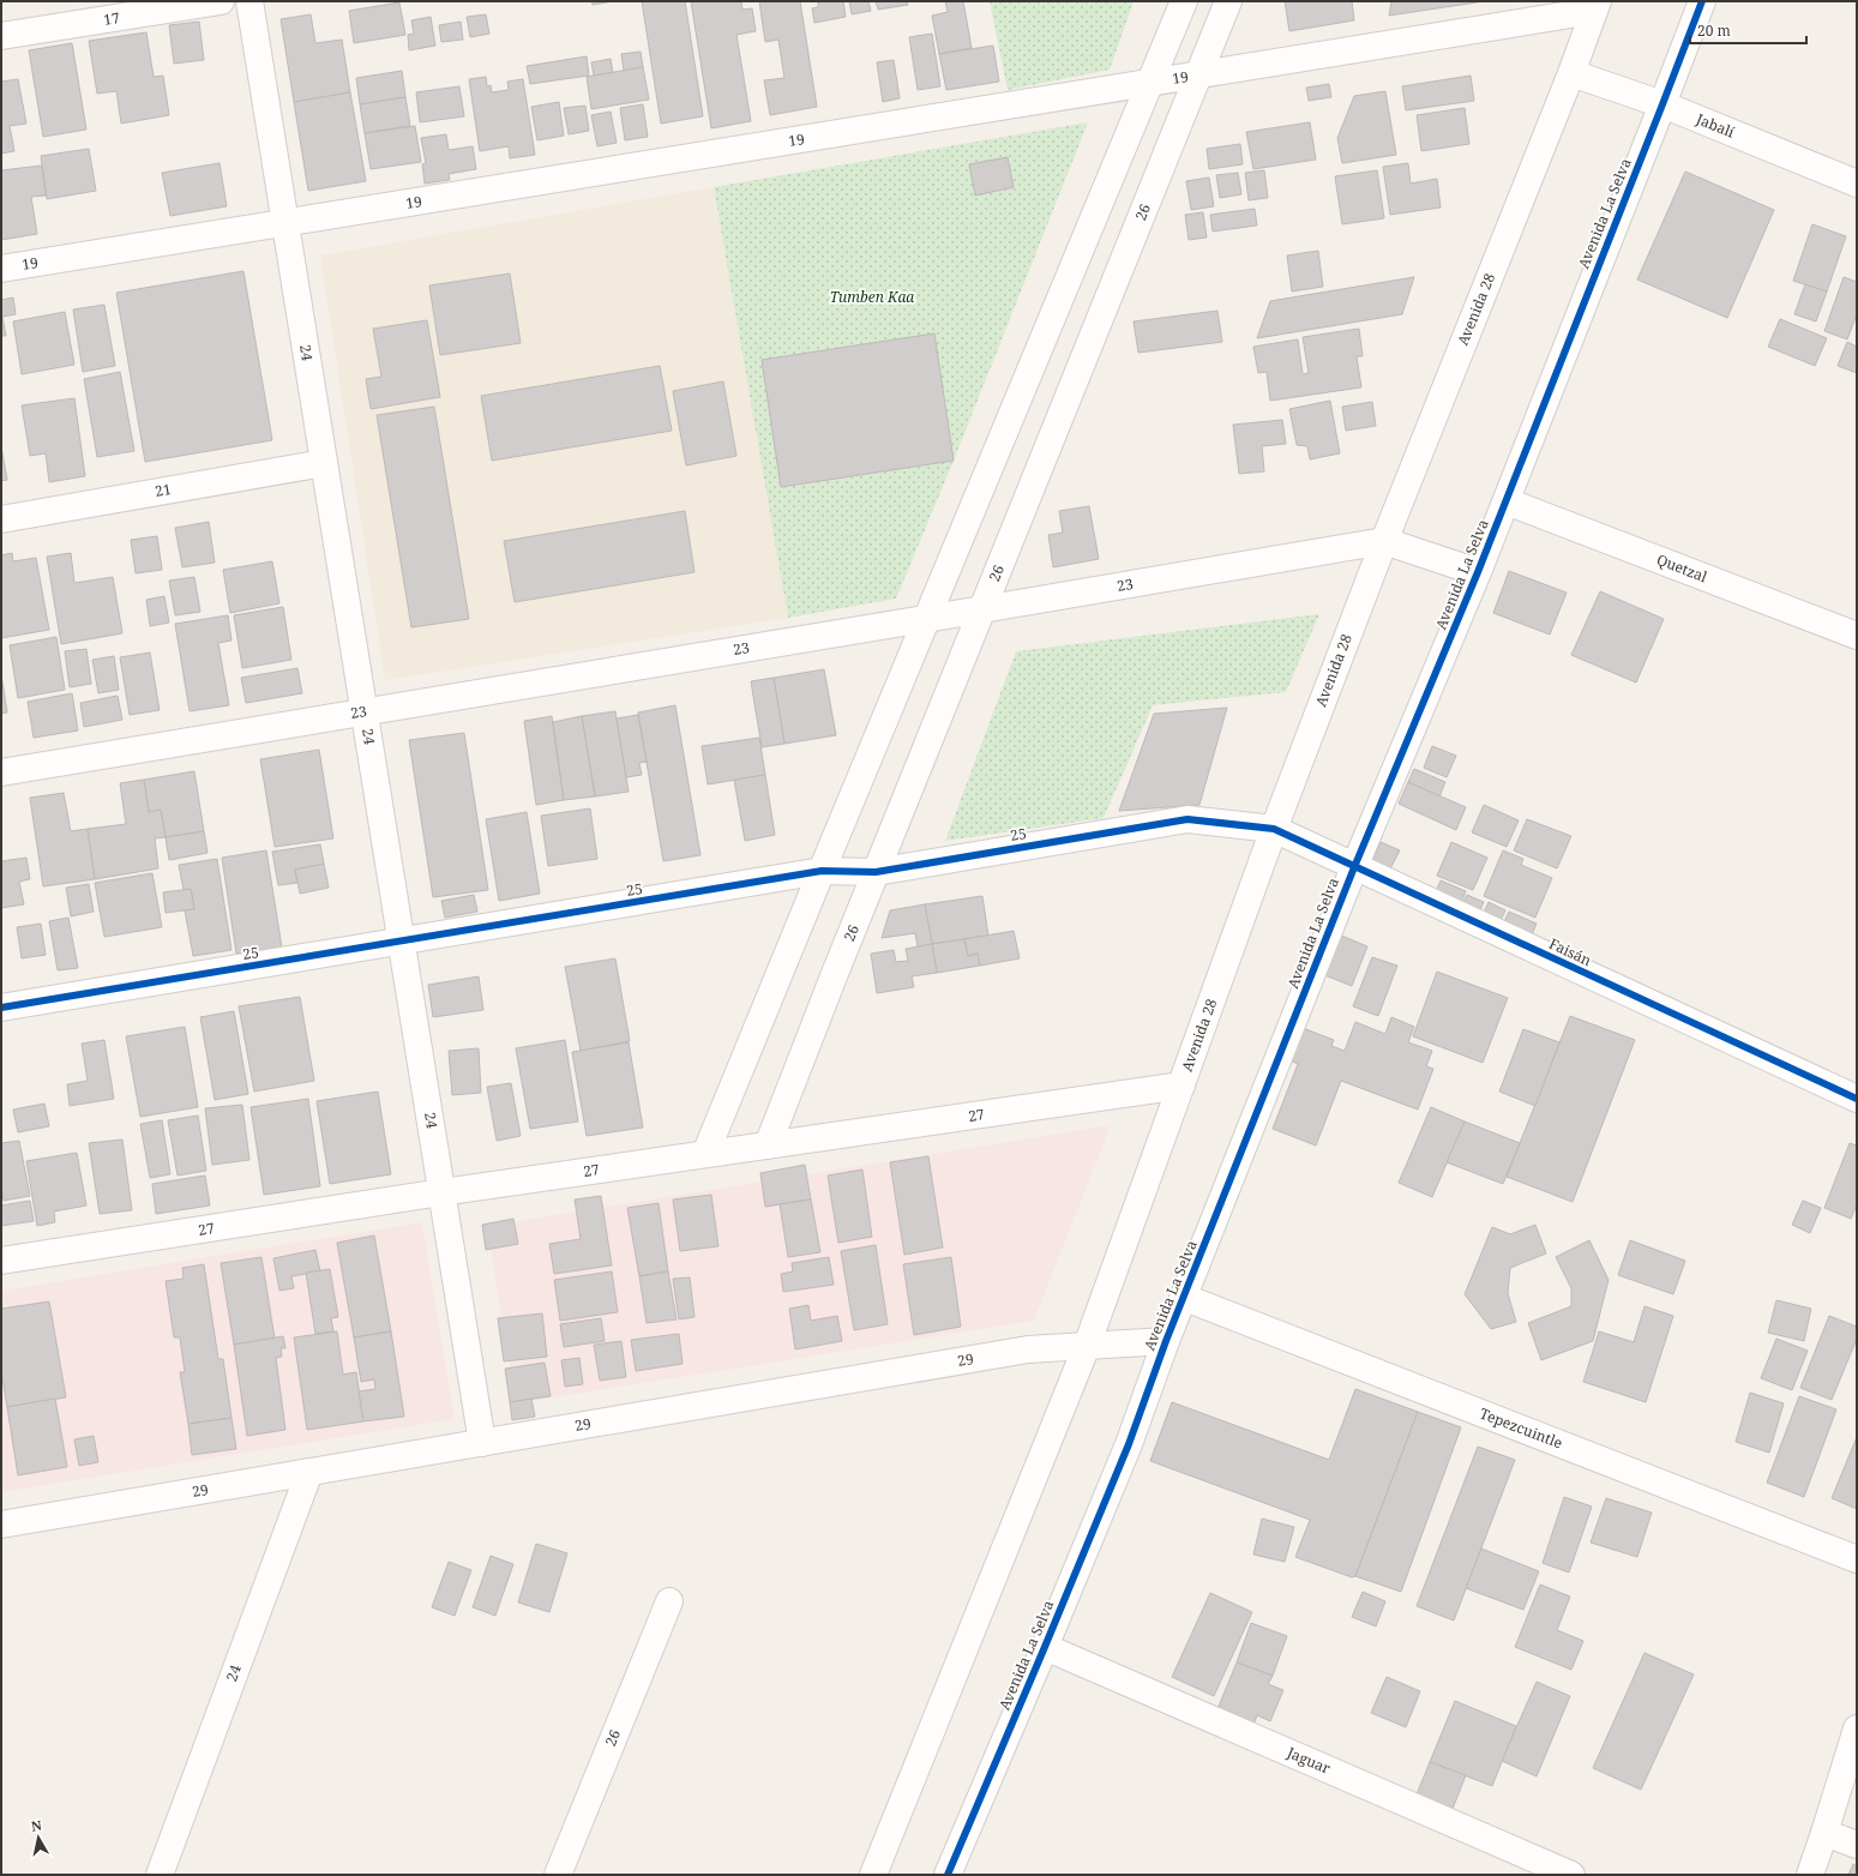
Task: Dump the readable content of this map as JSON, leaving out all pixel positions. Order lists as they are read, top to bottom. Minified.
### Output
{"streets":{"street":["17","19","Jabalí","26","Avenida La Selva","Avenida 28","24","21","Quetzal","23","25","Faisán","27","29","Tepezcuintle","Jaguar"]},"crossings":[["19","26"],["19","Avenida 28"],["19","24"],["Jabalí","Avenida La Selva"],["Jabalí","Avenida 28"],["26","23"],["26","25"],["26","27"],["Avenida La Selva","Quetzal"],["Avenida La Selva","23"],["Avenida La Selva","Faisán"],["Avenida La Selva","29"],["Avenida La Selva","Tepezcuintle"],["Avenida La Selva","Jaguar"],["Avenida 28","23"],["Avenida 28","25"],["Avenida 28","Faisán"],["Avenida 28","27"],["Avenida 28","29"],["24","21"],["24","23"],["24","25"],["24","27"],["24","29"],["25","Faisán"]],"parks":["Tumben Kaa"],"scale_bar":"20 m","north":"top"}
